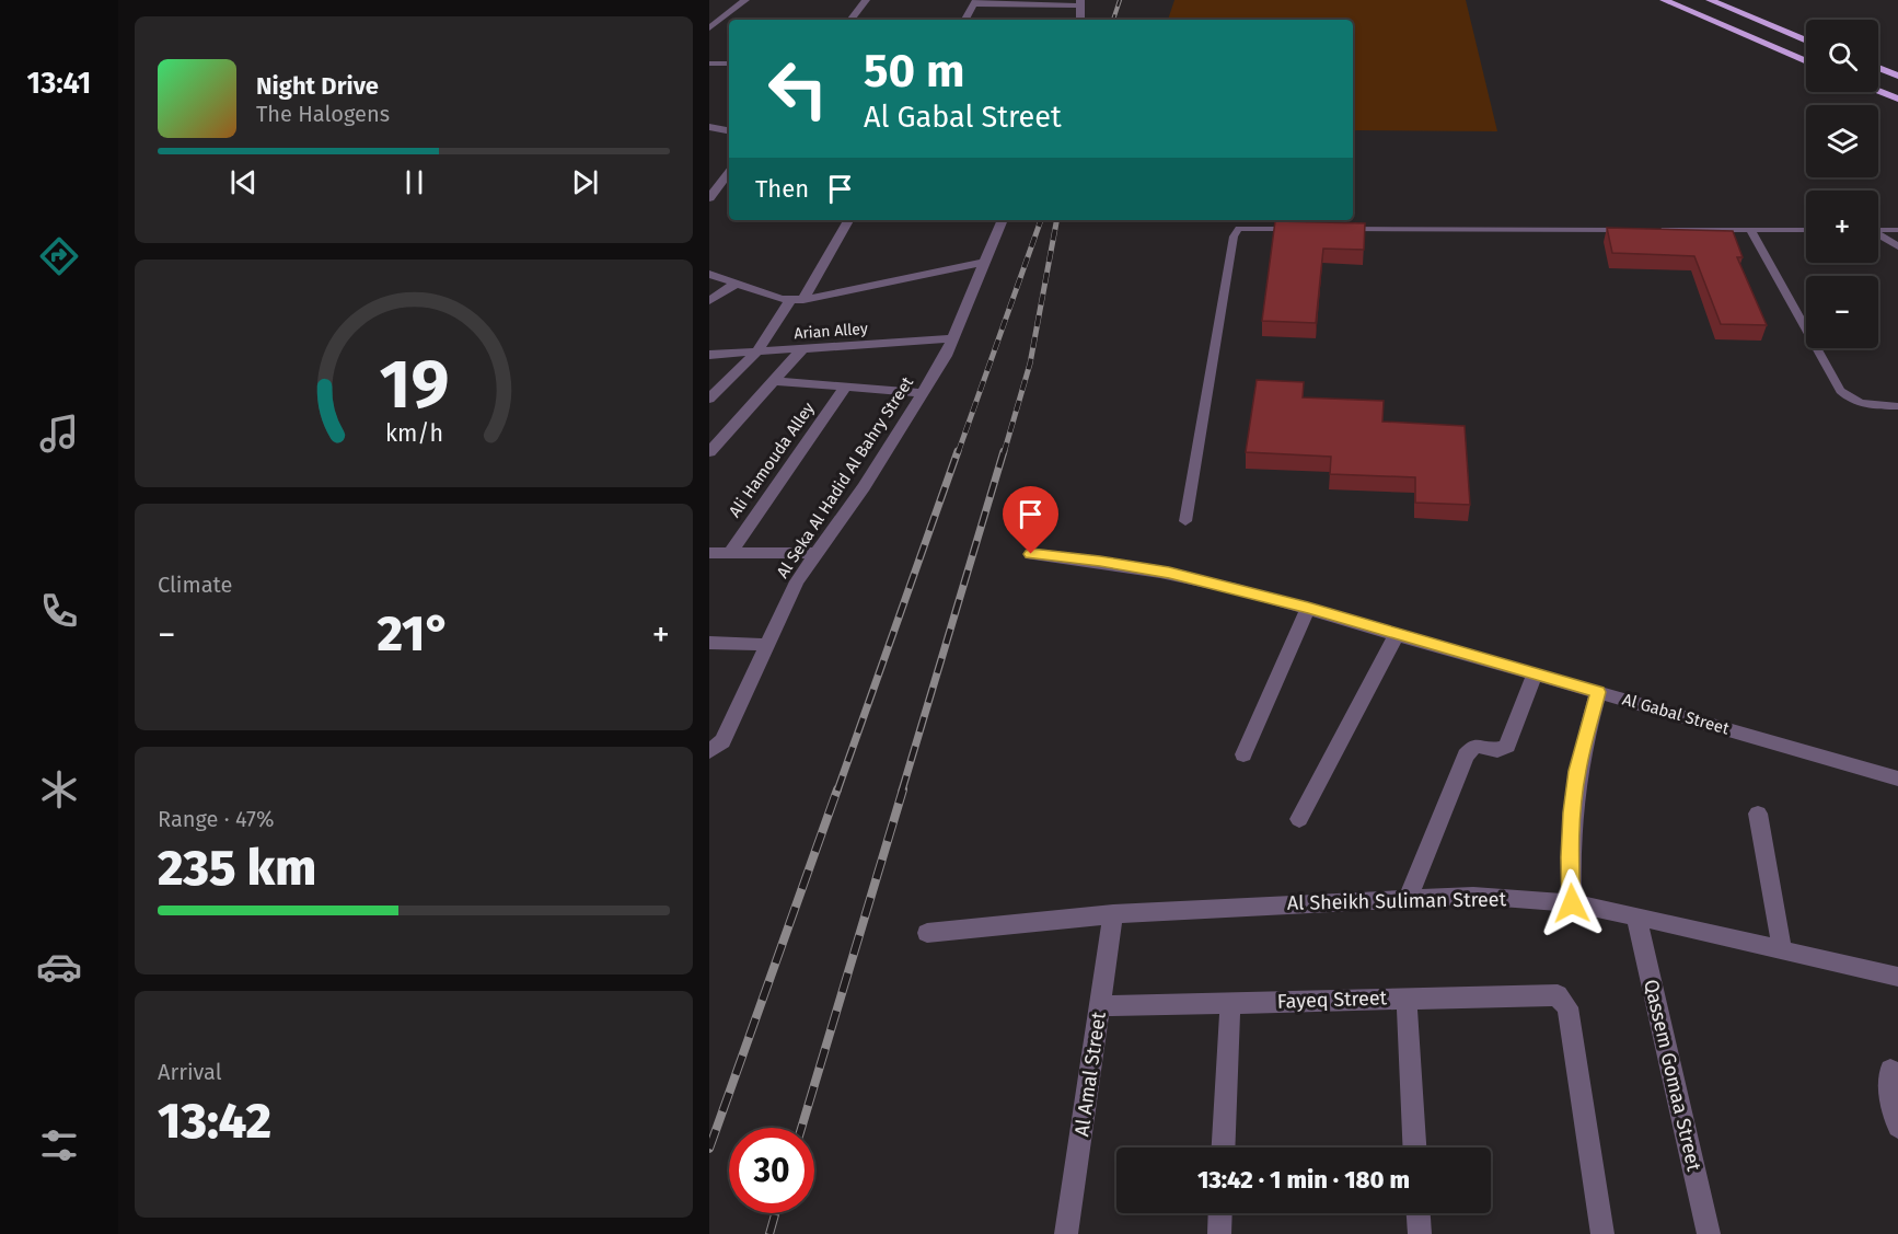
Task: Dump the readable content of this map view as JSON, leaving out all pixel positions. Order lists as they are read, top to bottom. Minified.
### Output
{"streets":{"street":["Arian Alley","Ali Hamouda Alley","Al Seka Al Hadid Al Bahry Street","Al Gabal Street","Al Sheikh Suliman Street","Fayeq Street","Al Amal Street","Qassem Gomaa Street"]},"crossings":[["Arian Alley","Al Seka Al Hadid Al Bahry Street"],["Al Sheikh Suliman Street","Al Amal Street"],["Al Sheikh Suliman Street","Qassem Gomaa Street"],["Fayeq Street","Al Amal Street"]],"page":{"tabs":"13:41","map_buttons":["+","−"],"turn":["50 m","Al Gabal Street"],"song":["Night Drive","The Halogens"],"then":"Then","tile":["Climate",["Range · 47%","235 km"],["Arrival","13:42"]],"heat":["−","21°","+"],"limit":"30","trip":"13:42 · 1 min · 180 m","gauge":["19","km/h"]}}
